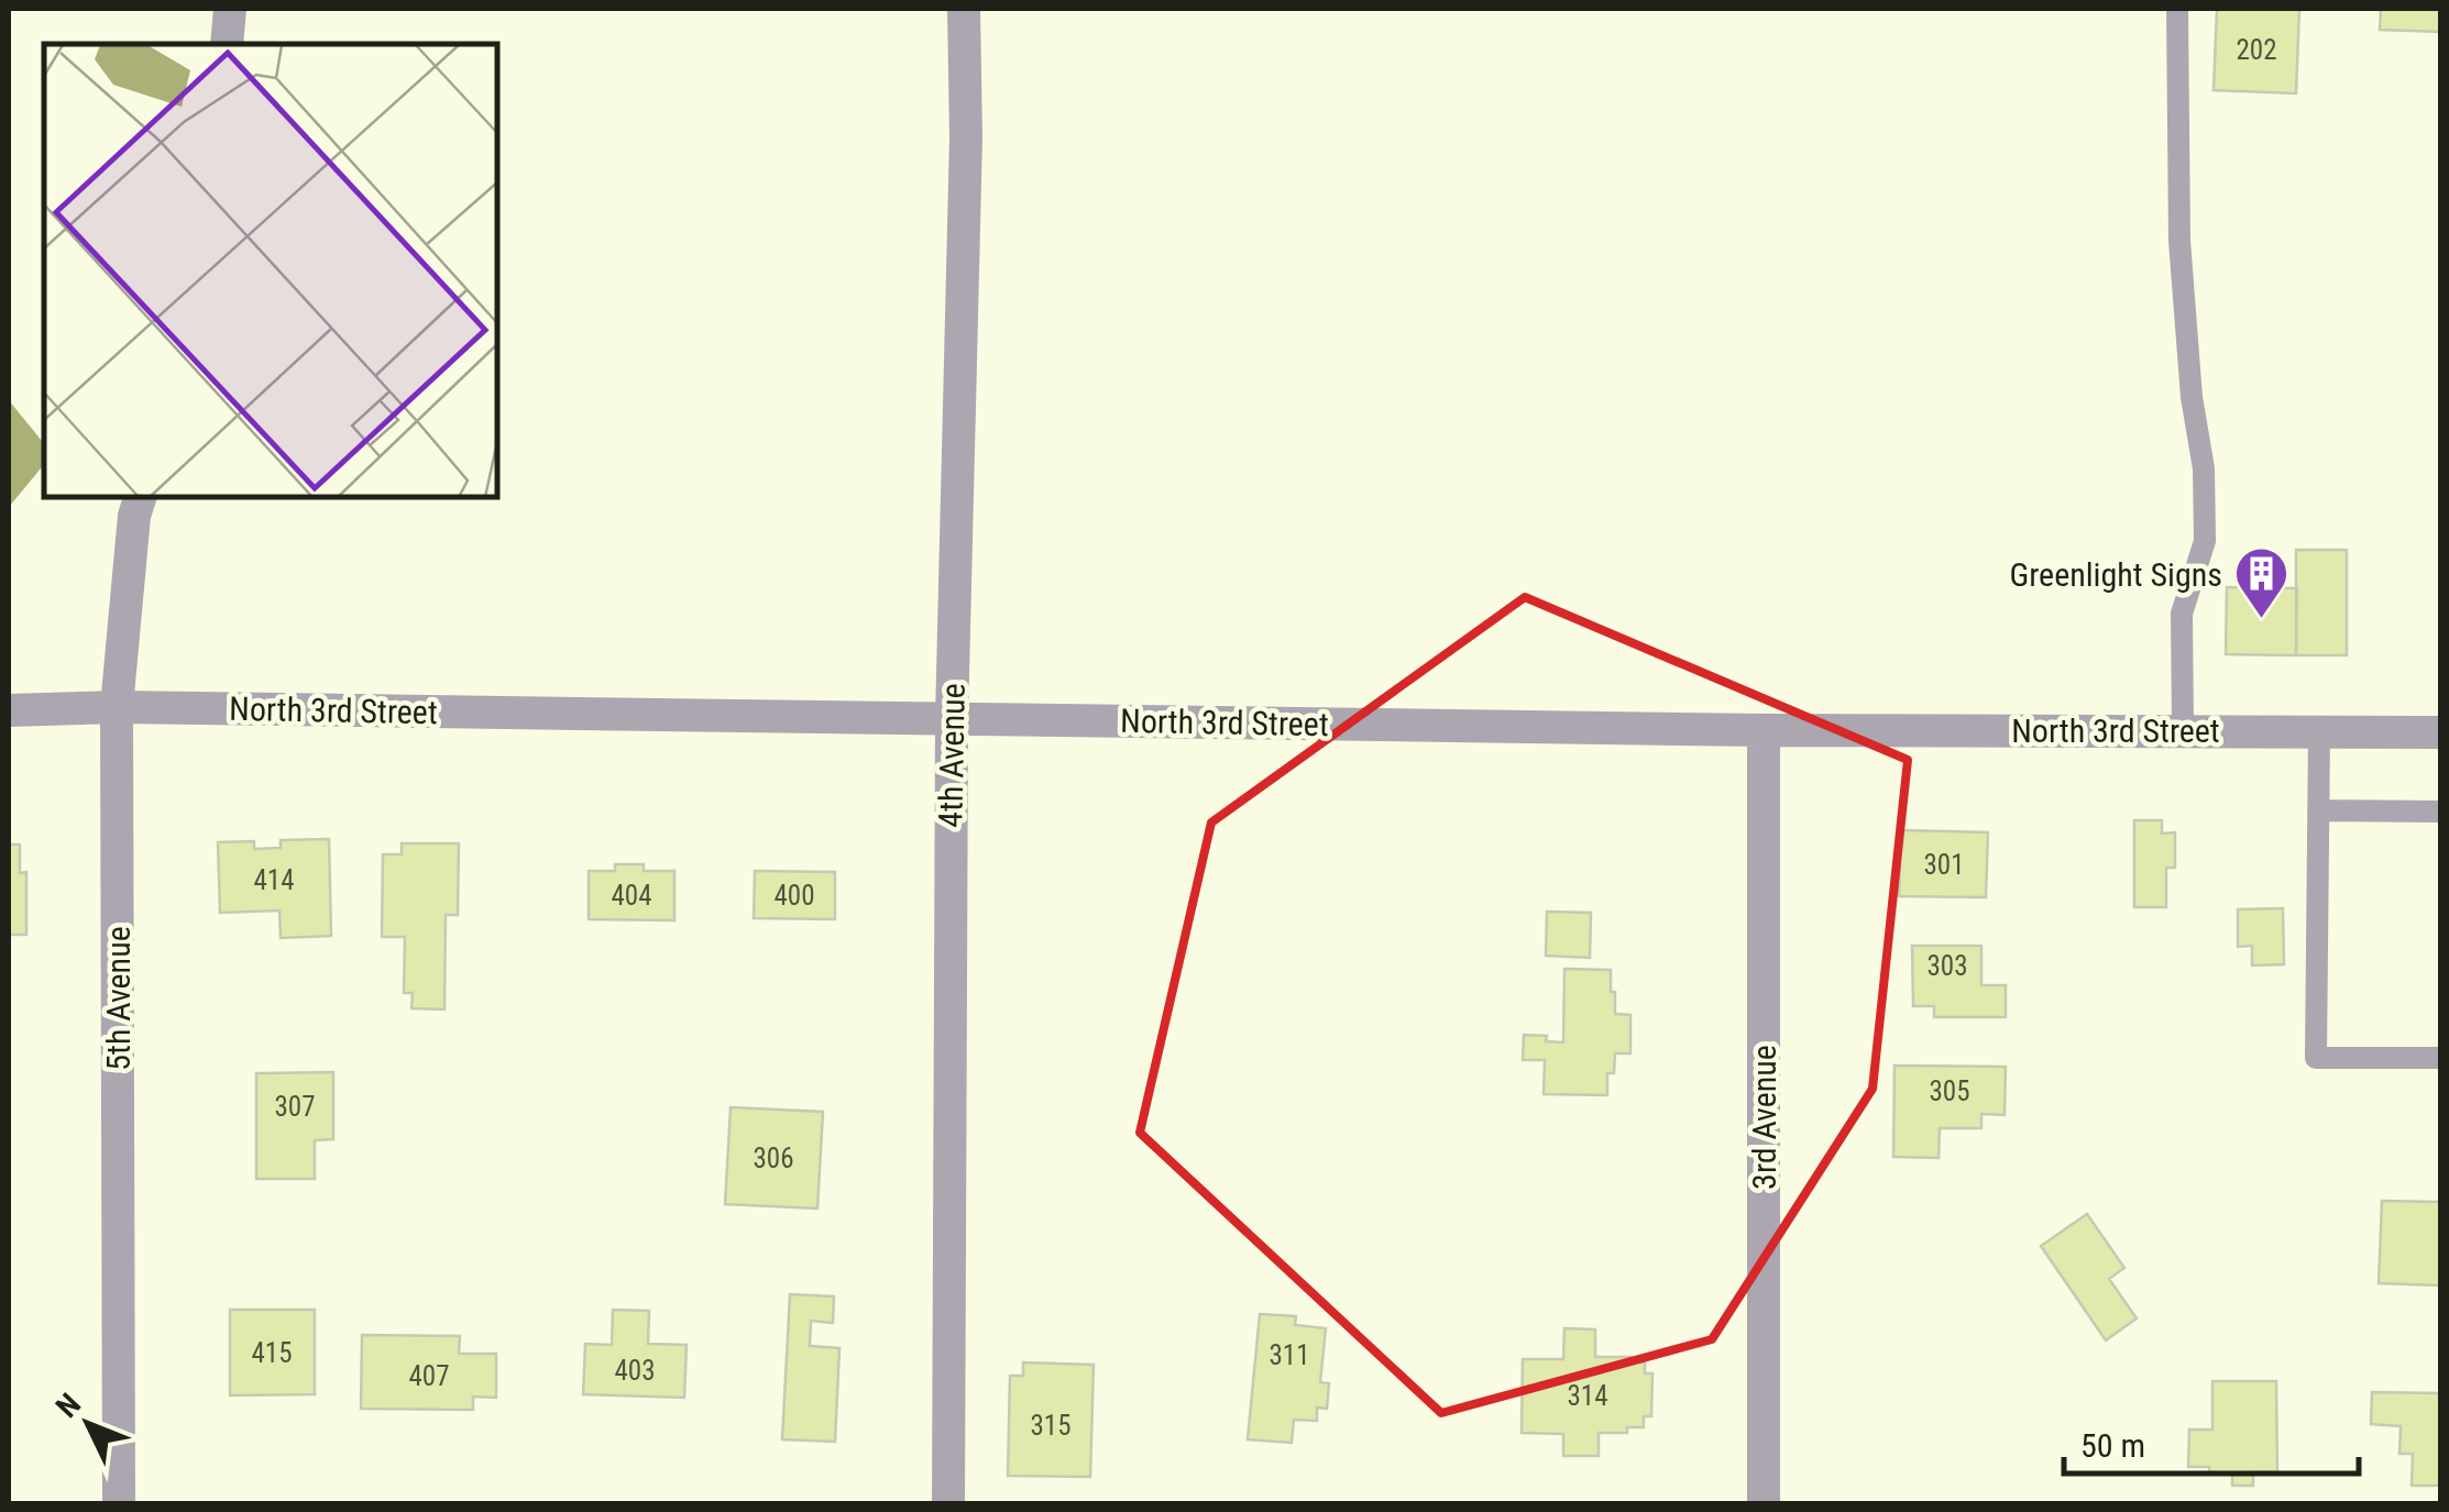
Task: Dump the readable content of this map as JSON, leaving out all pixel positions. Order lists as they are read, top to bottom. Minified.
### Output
{"streets":{"street":["North 3rd Street","4th Avenue","5th Avenue","3rd Avenue"]},"crossings":[["North 3rd Street","4th Avenue"],["North 3rd Street","5th Avenue"],["North 3rd Street","3rd Avenue"]],"places":{"building":["Greenlight Signs"]},"house_numbers":["202","301","414","404","400","303","305","307","306","415","311","403","407","314","315"],"scale_bar":"50 m","north":"top left"}
